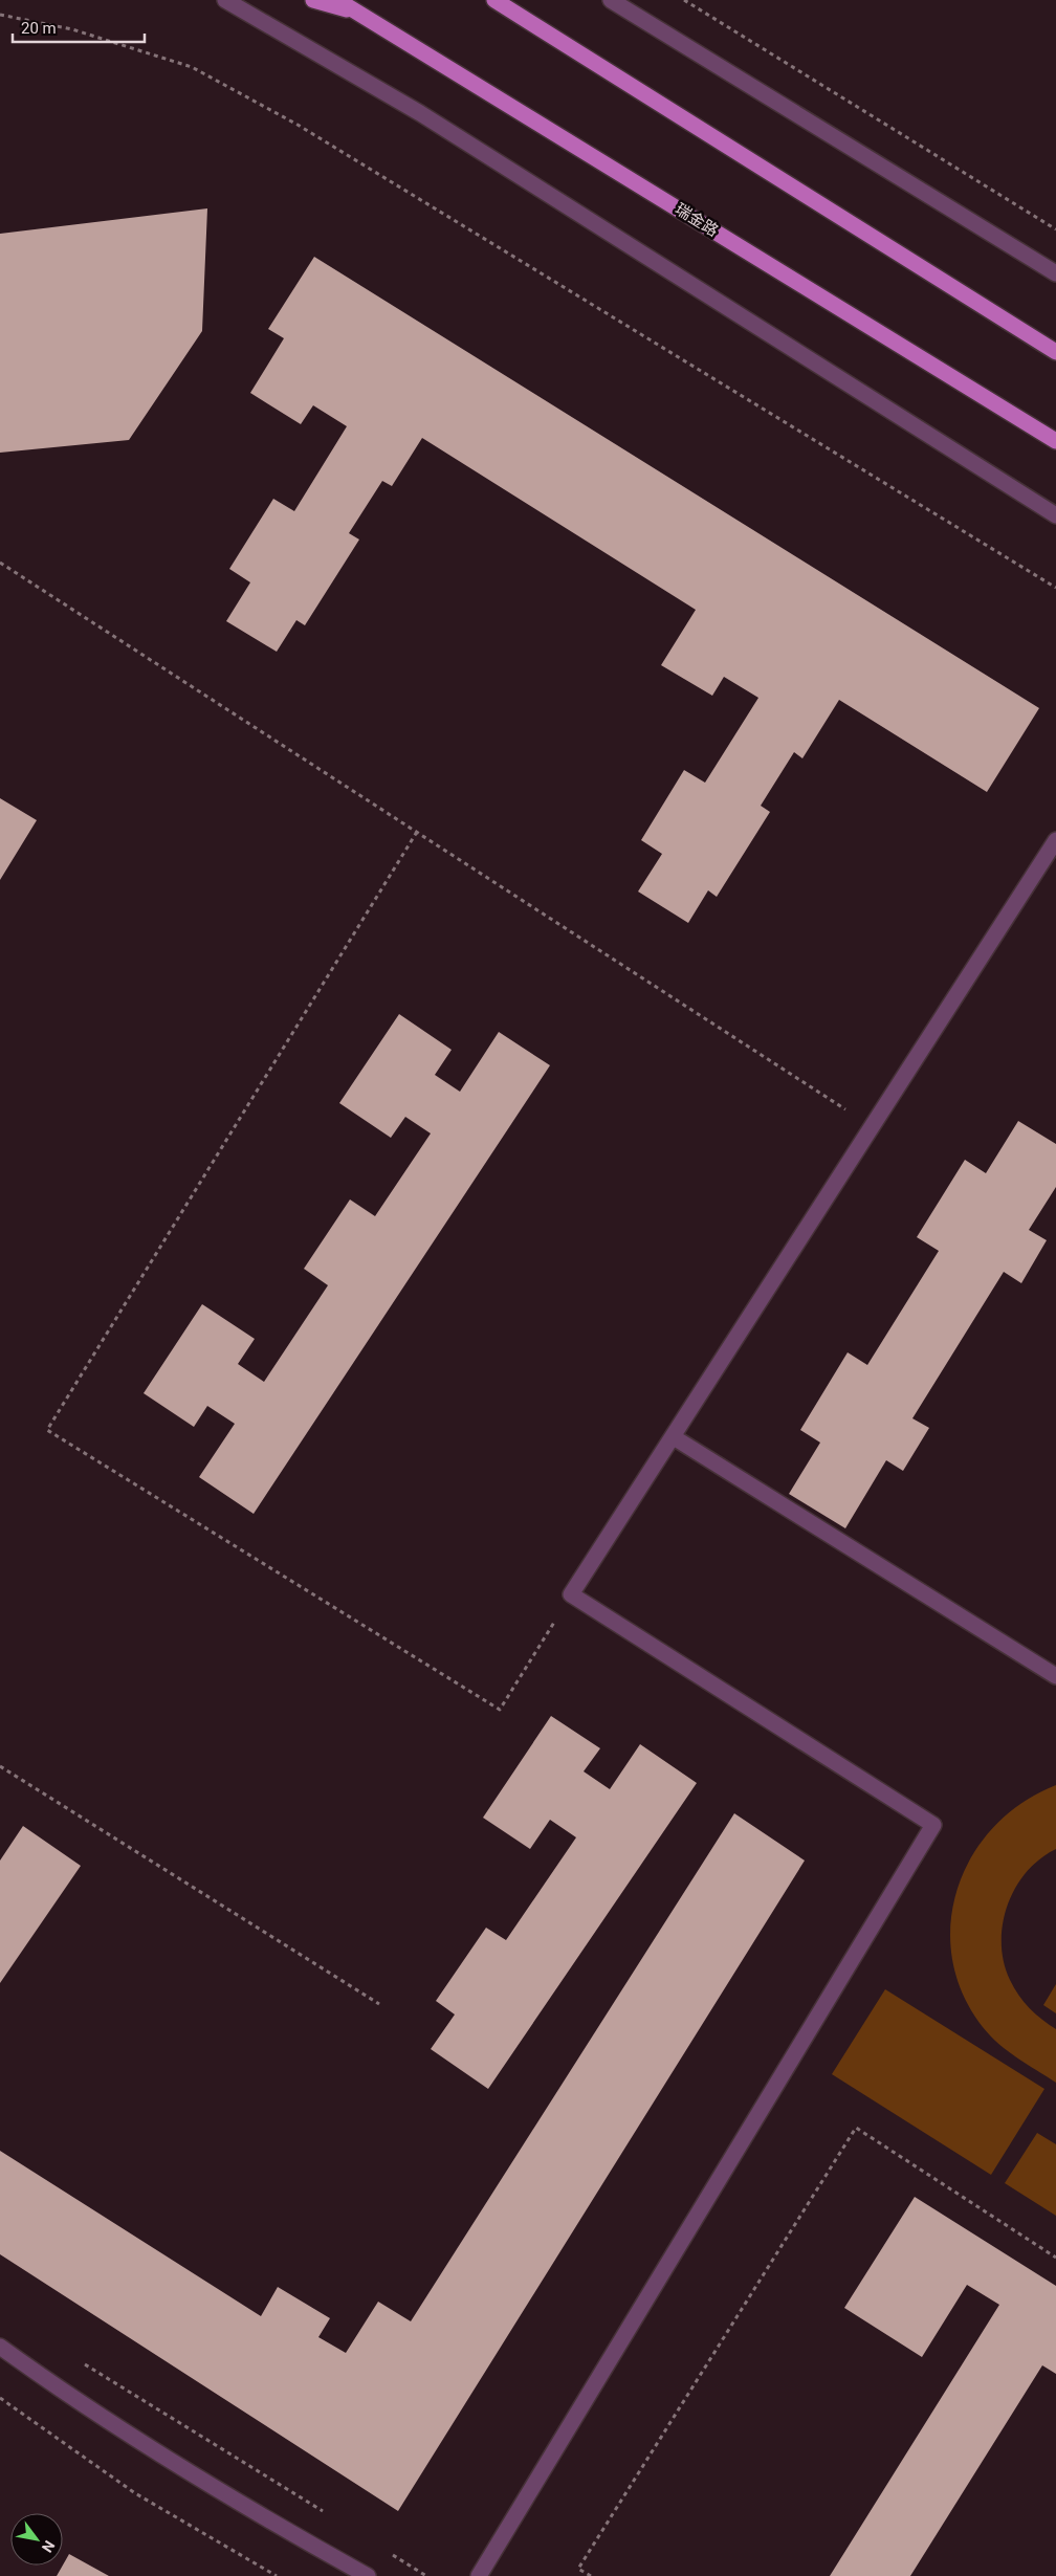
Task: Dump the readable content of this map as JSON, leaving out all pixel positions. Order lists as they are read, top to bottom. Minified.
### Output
{"streets":{"main road":["瑞金路"]},"scale_bar":"20 m","north":"bottom right"}
